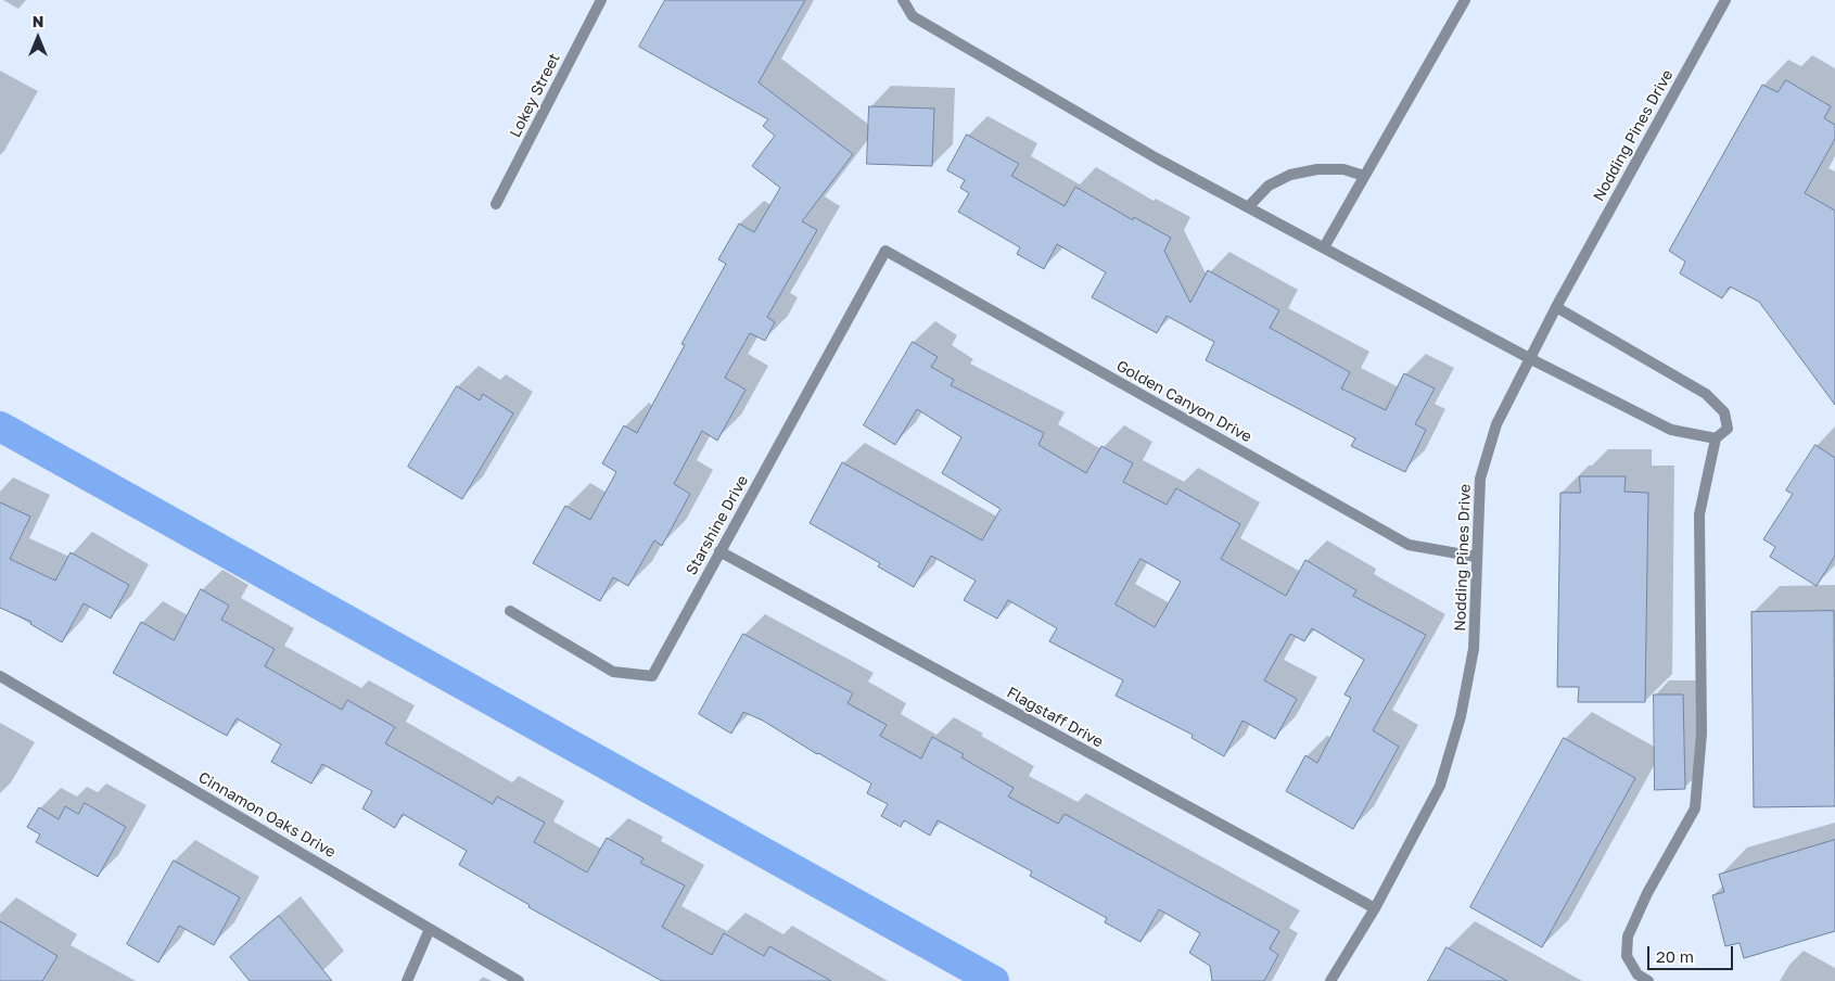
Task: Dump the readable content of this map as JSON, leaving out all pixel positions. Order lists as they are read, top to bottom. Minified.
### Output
{"streets":{"street":["Lokey Street","Nodding Pines Drive","Golden Canyon Drive","Starshine Drive","Flagstaff Drive","Cinnamon Oaks Drive"]},"crossings":[["Nodding Pines Drive","Golden Canyon Drive"],["Nodding Pines Drive","Flagstaff Drive"],["Golden Canyon Drive","Starshine Drive"],["Starshine Drive","Flagstaff Drive"]],"scale_bar":"20 m","north":"top"}
